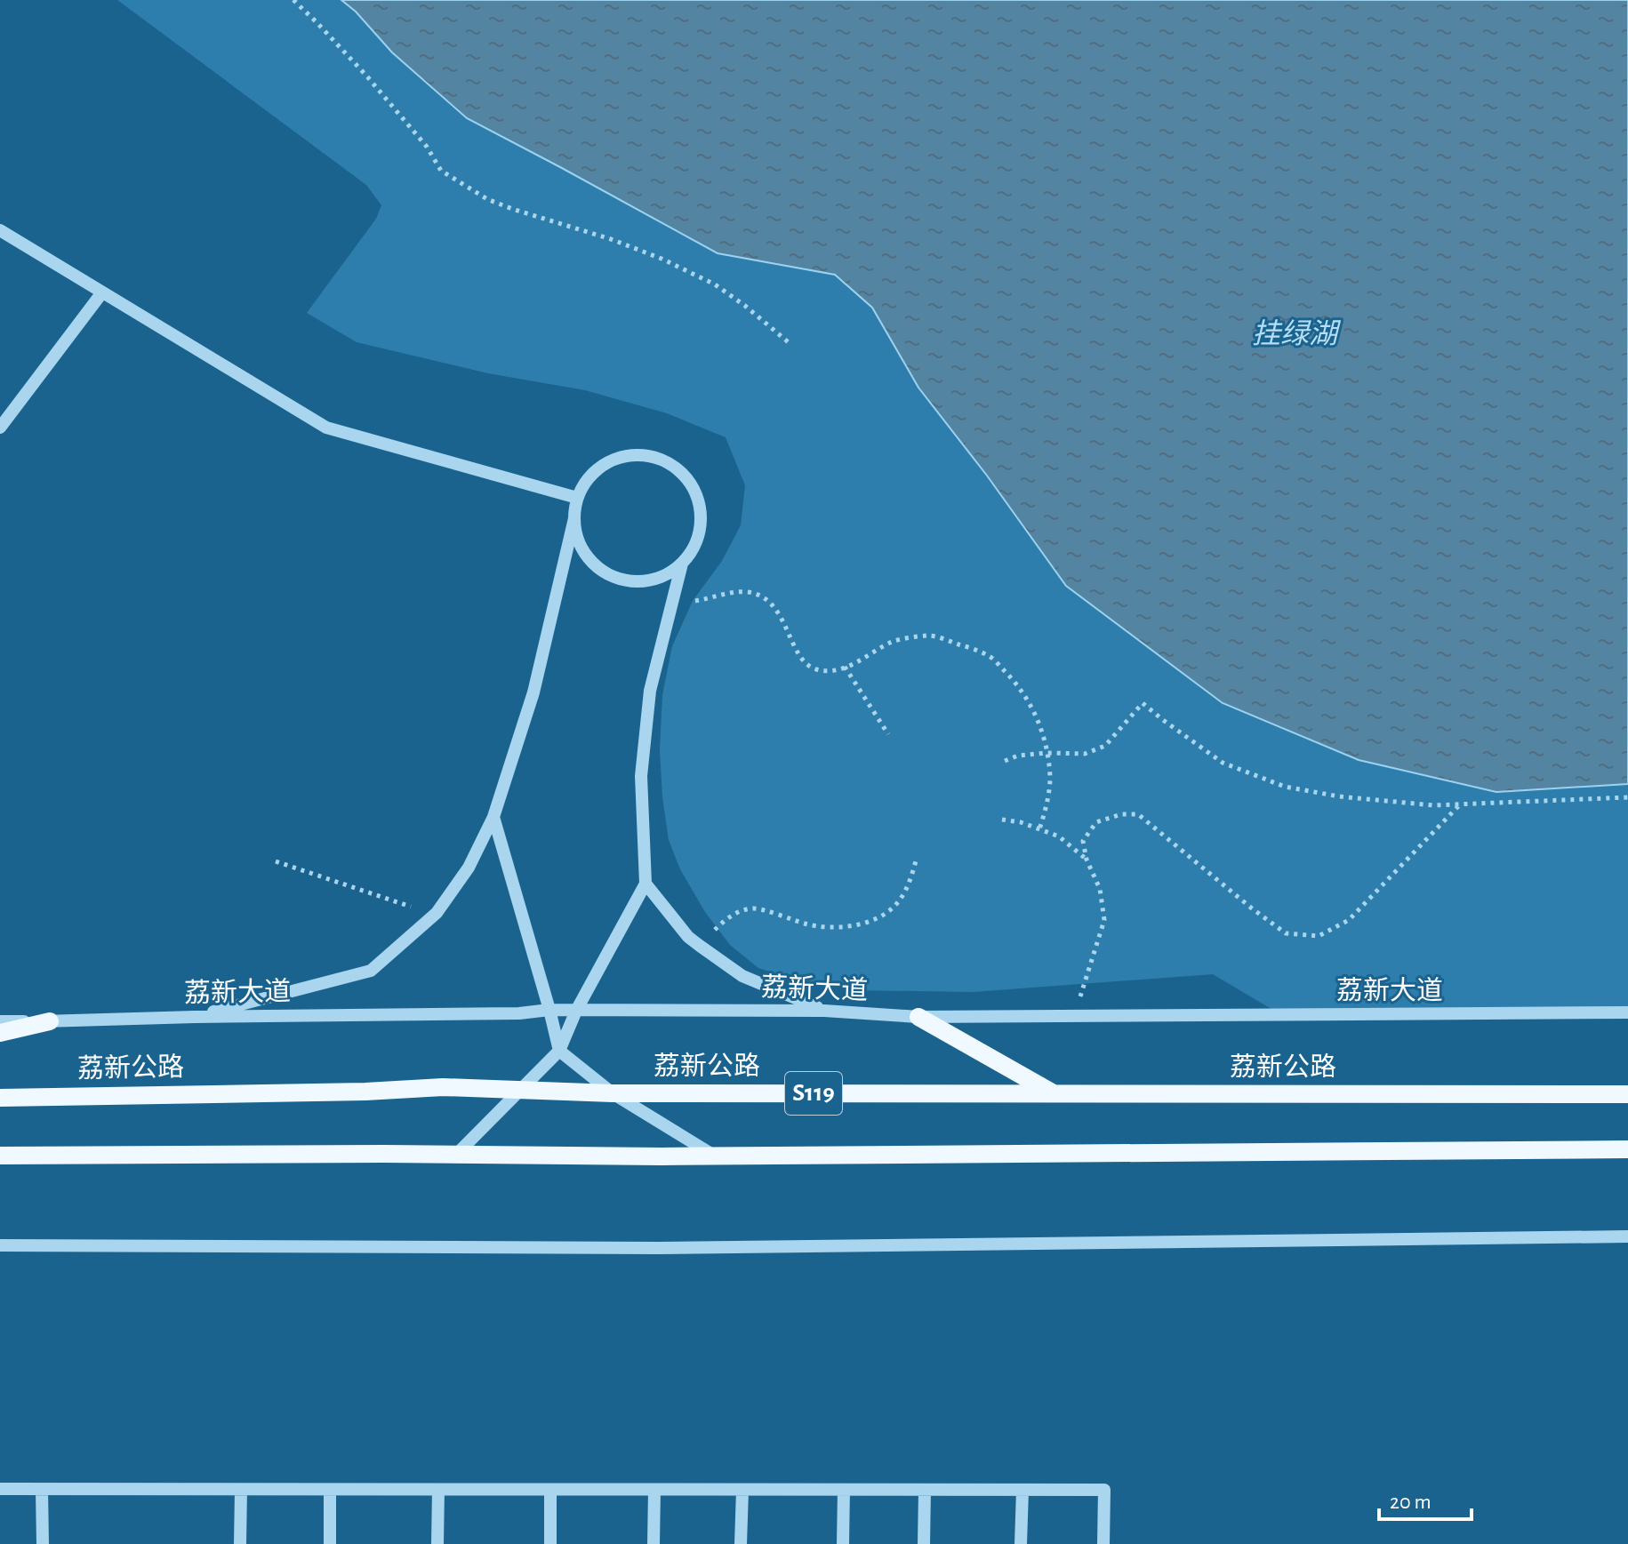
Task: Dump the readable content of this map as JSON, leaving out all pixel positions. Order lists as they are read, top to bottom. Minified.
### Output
{"streets":{"main road":["荔新公路","S119"],"street":["荔新大道"]},"water":["挂绿湖"],"scale_bar":"20 m"}
